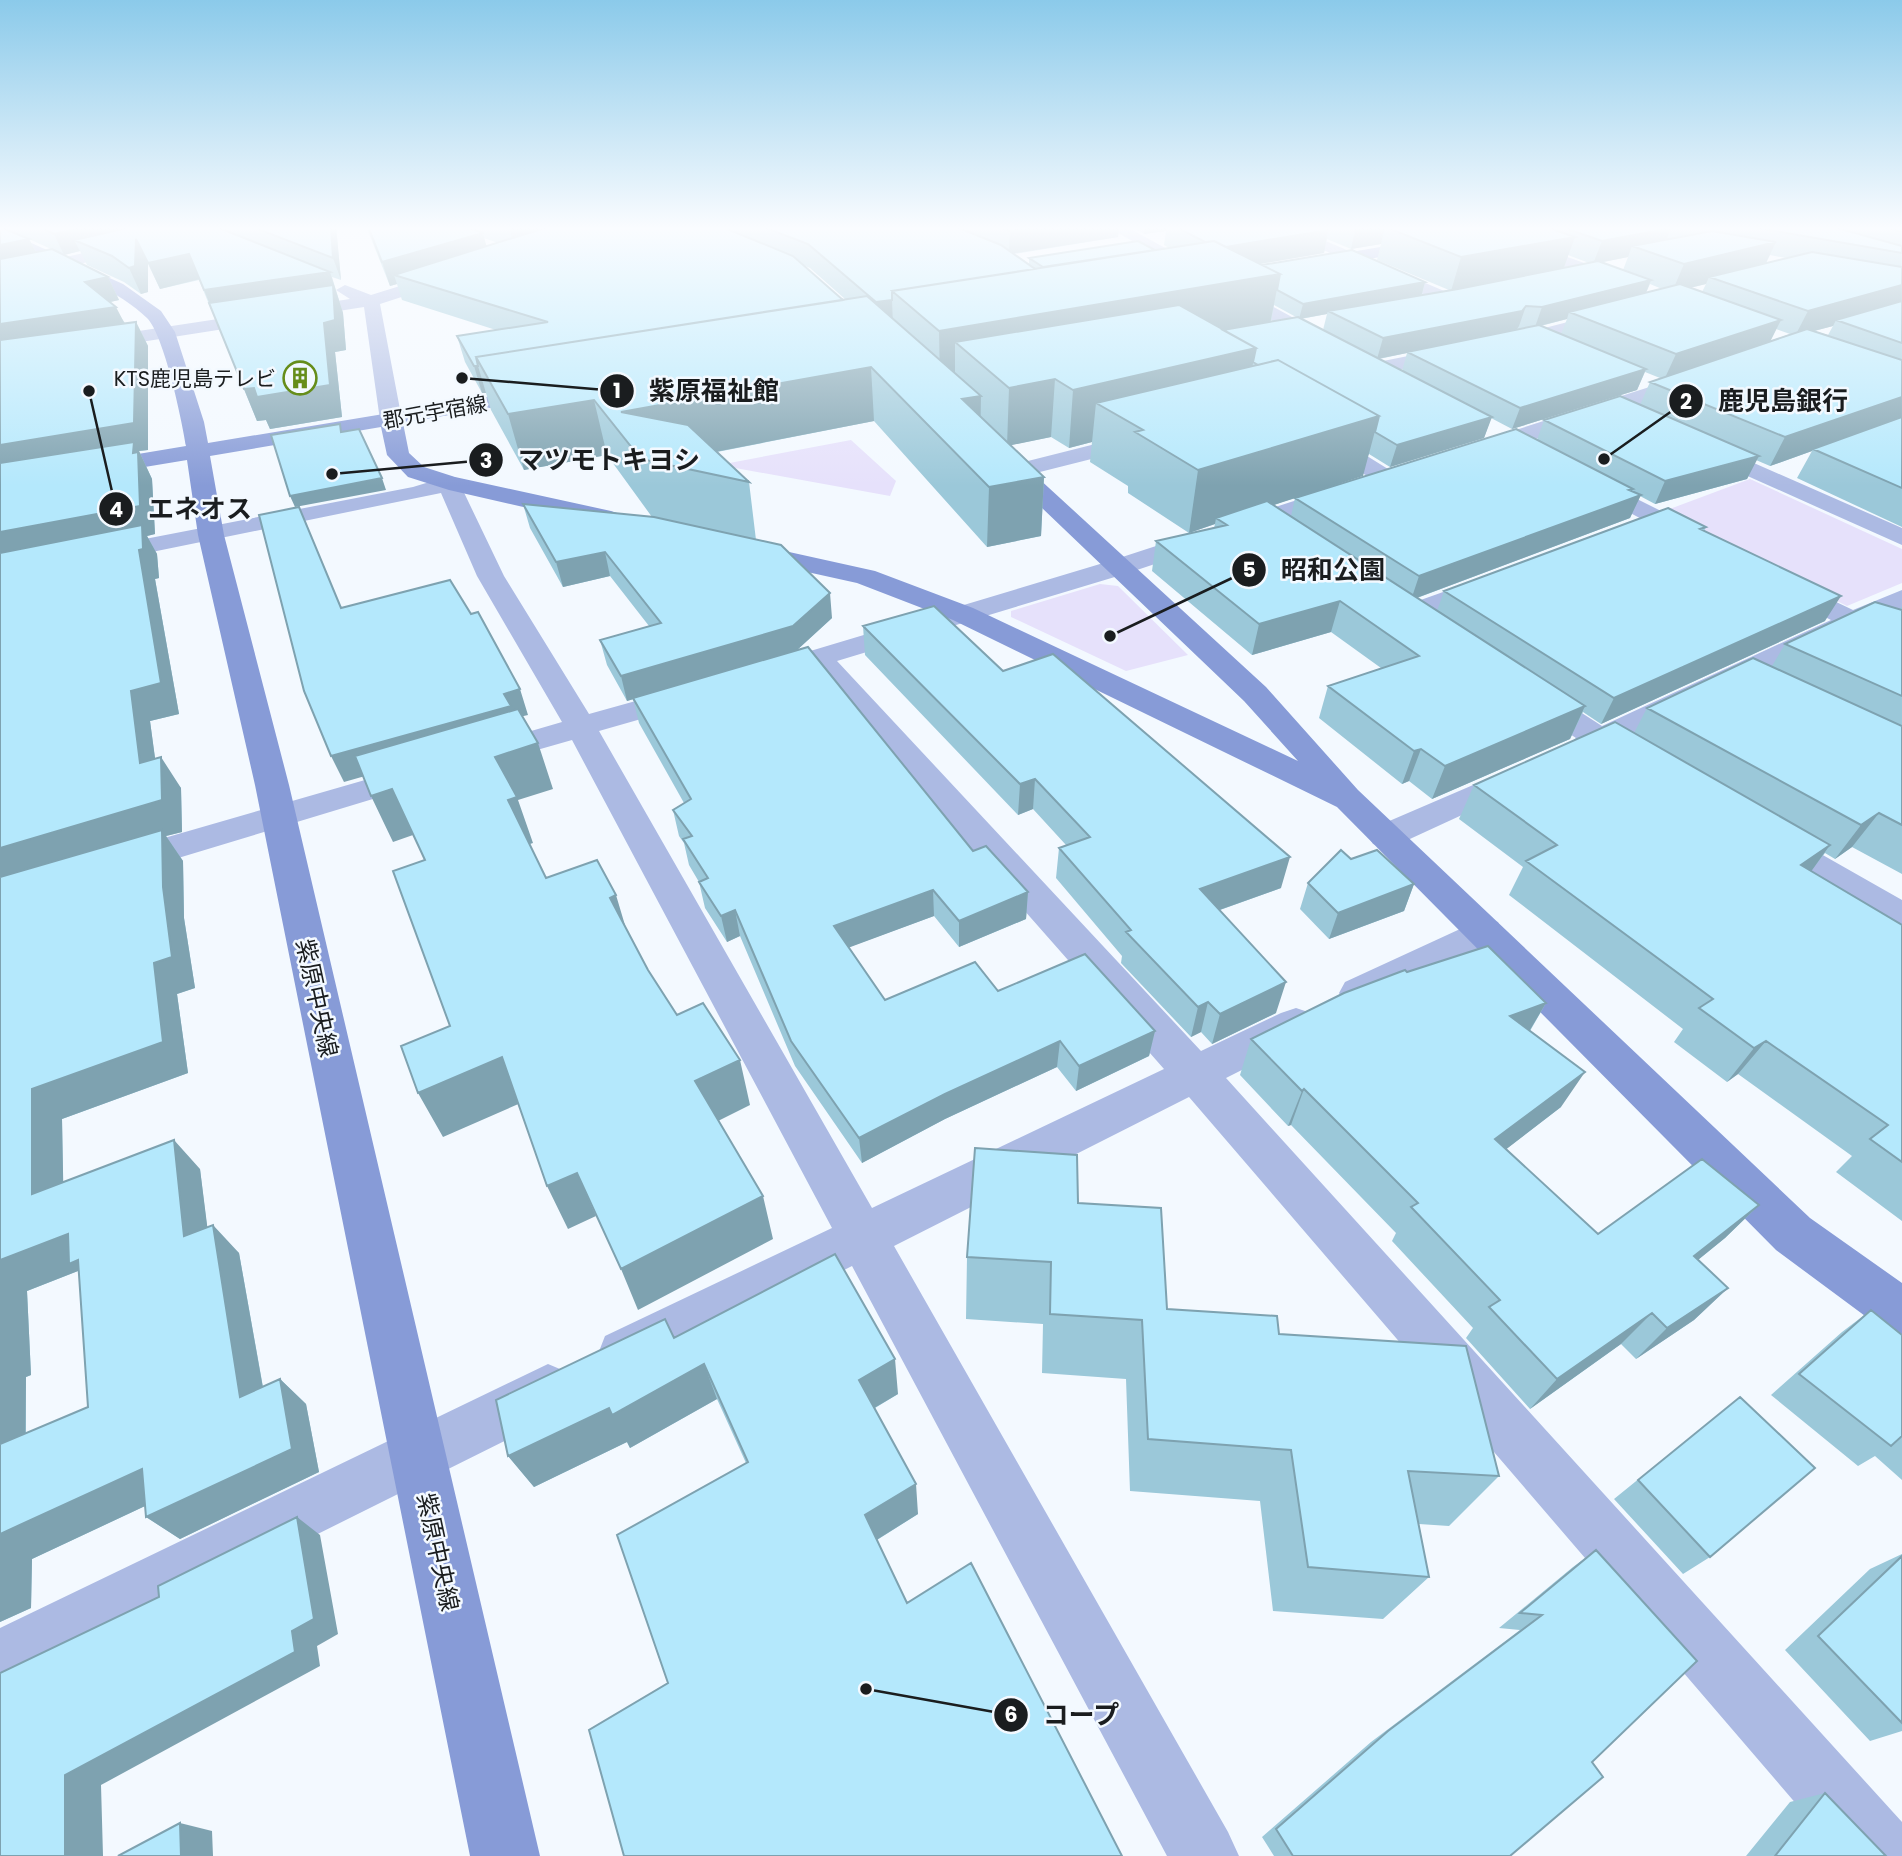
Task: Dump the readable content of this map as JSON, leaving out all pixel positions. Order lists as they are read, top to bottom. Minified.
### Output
{"streets":{"street":["郡元宇宿線","紫原中央線"]},"crossings":[["郡元宇宿線","紫原中央線"]],"places":{"building":["KTS鹿児島テレビ"],"other":["紫原福祉館","エネオス","鹿児島銀行","マツモトキヨシ","昭和公園","コープ"]}}
